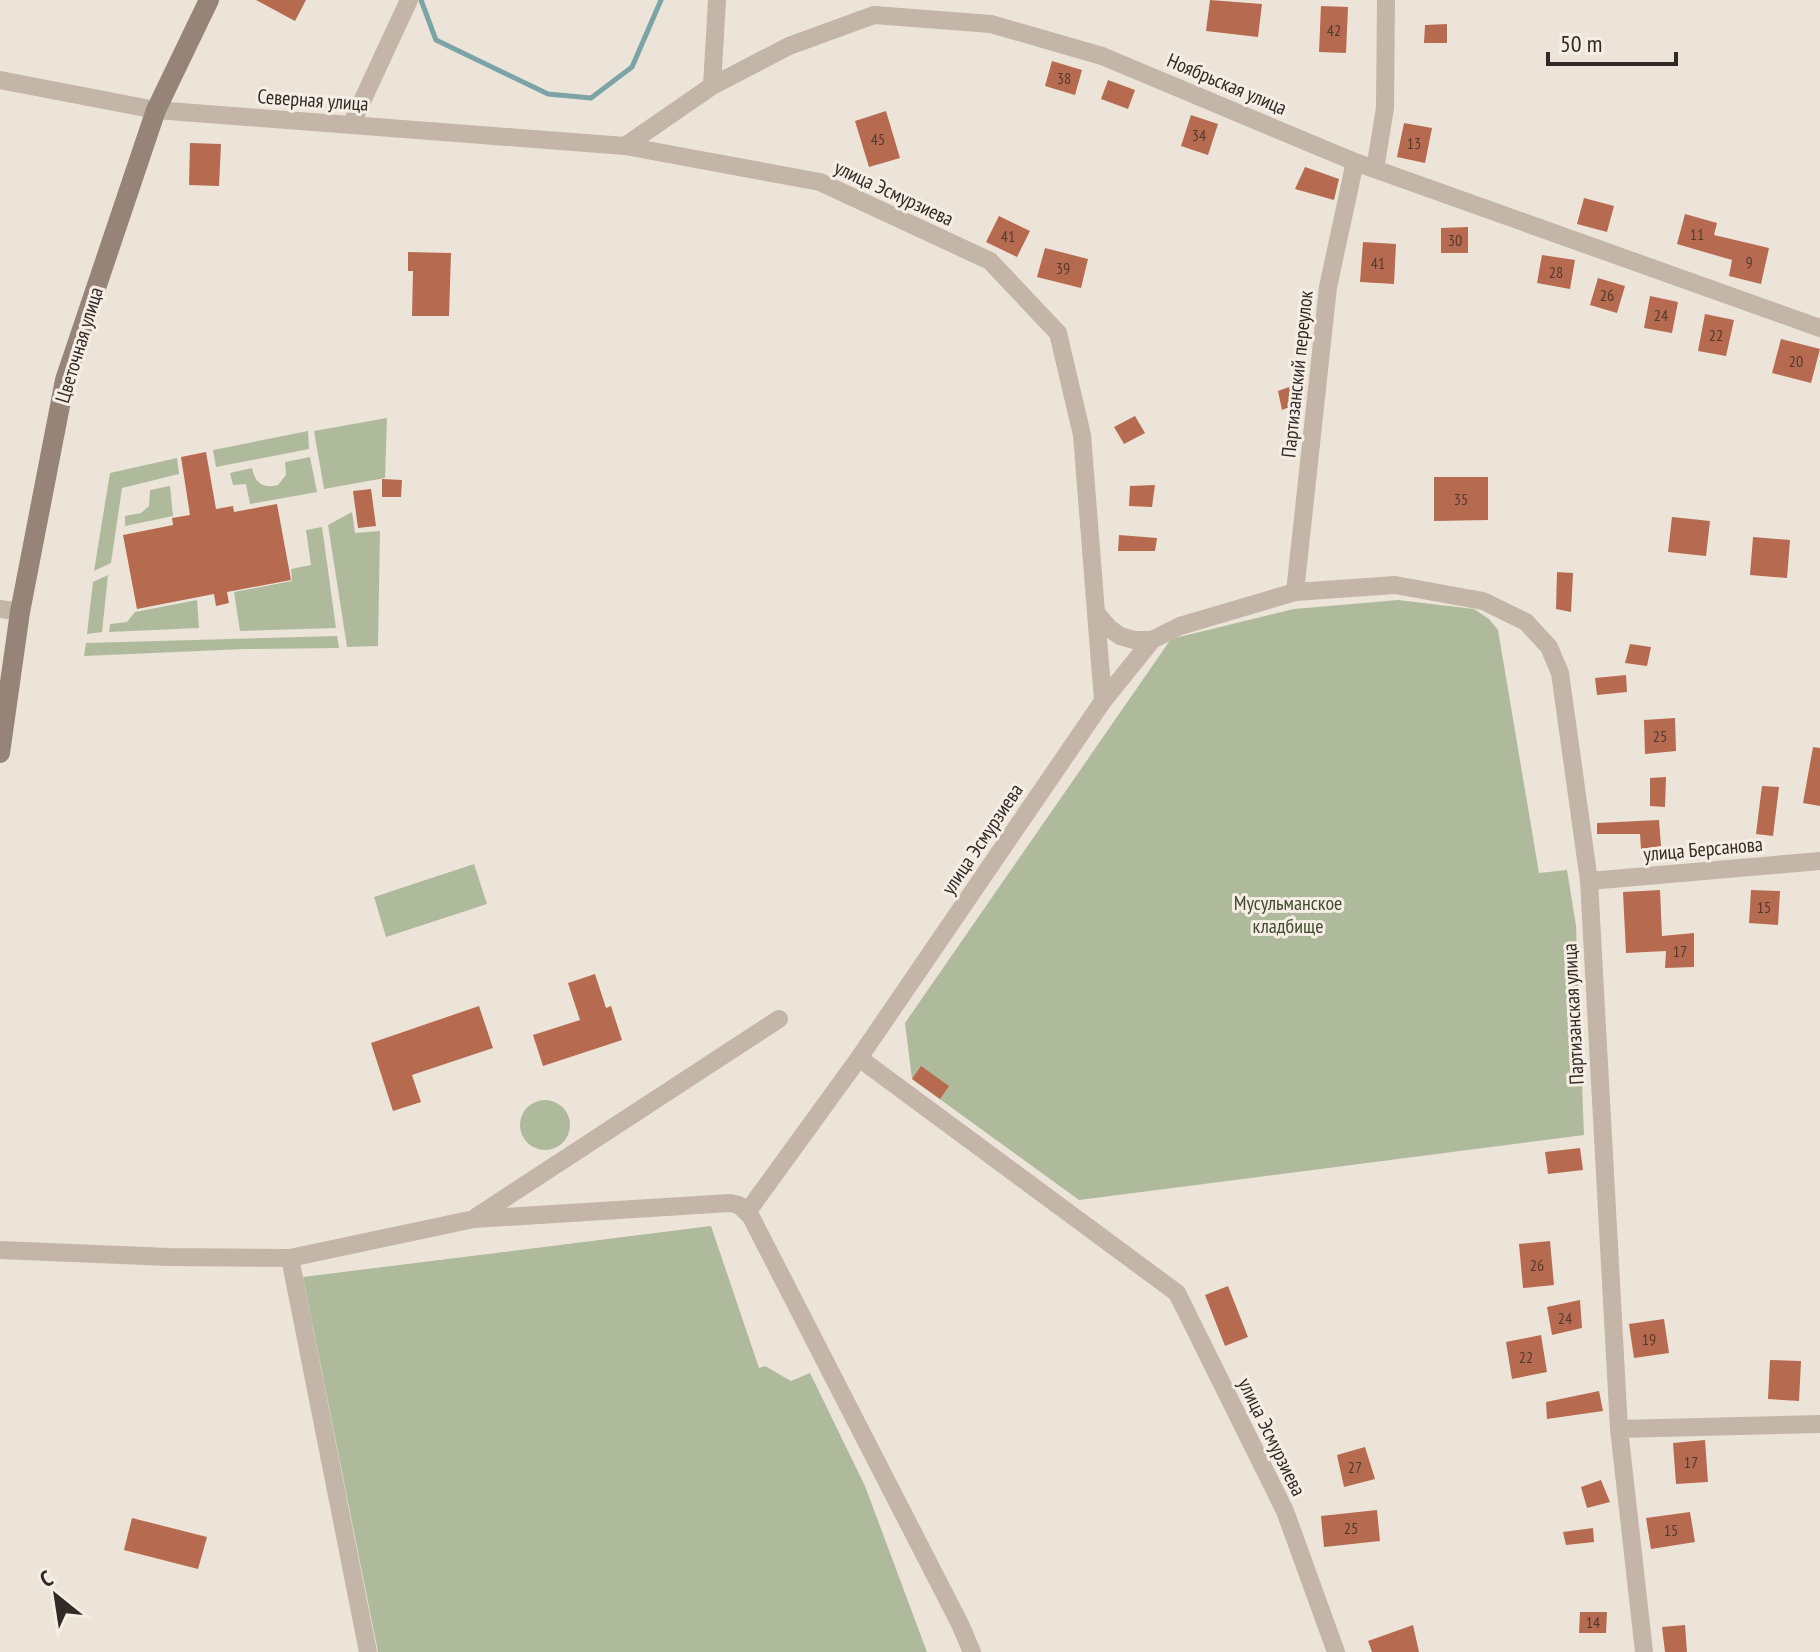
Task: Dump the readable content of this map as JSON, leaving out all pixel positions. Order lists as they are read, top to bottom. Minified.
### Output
{"streets":{"street":["Ноябрьская улица","Северная улица","улица Эсмурзиева","Цветочная улица","Партизанский переулок","улица Берсанова","Партизанская улица"]},"crossings":[["Ноябрьская улица","Северная улица"],["Ноябрьская улица","улица Эсмурзиева"],["Ноябрьская улица","Партизанский переулок"],["Северная улица","улица Эсмурзиева"],["Северная улица","Цветочная улица"],["Партизанский переулок","Партизанская улица"],["улица Берсанова","Партизанская улица"]],"parks":["Мусульманское кладбище"],"house_numbers":["42","38","34","45","13","11","41","30","9","41","39","28","26","24","22","20","35","25","15","17","26","24","19","22","17","27","25","15","14"],"scale_bar":"50 m","north":"top left"}
